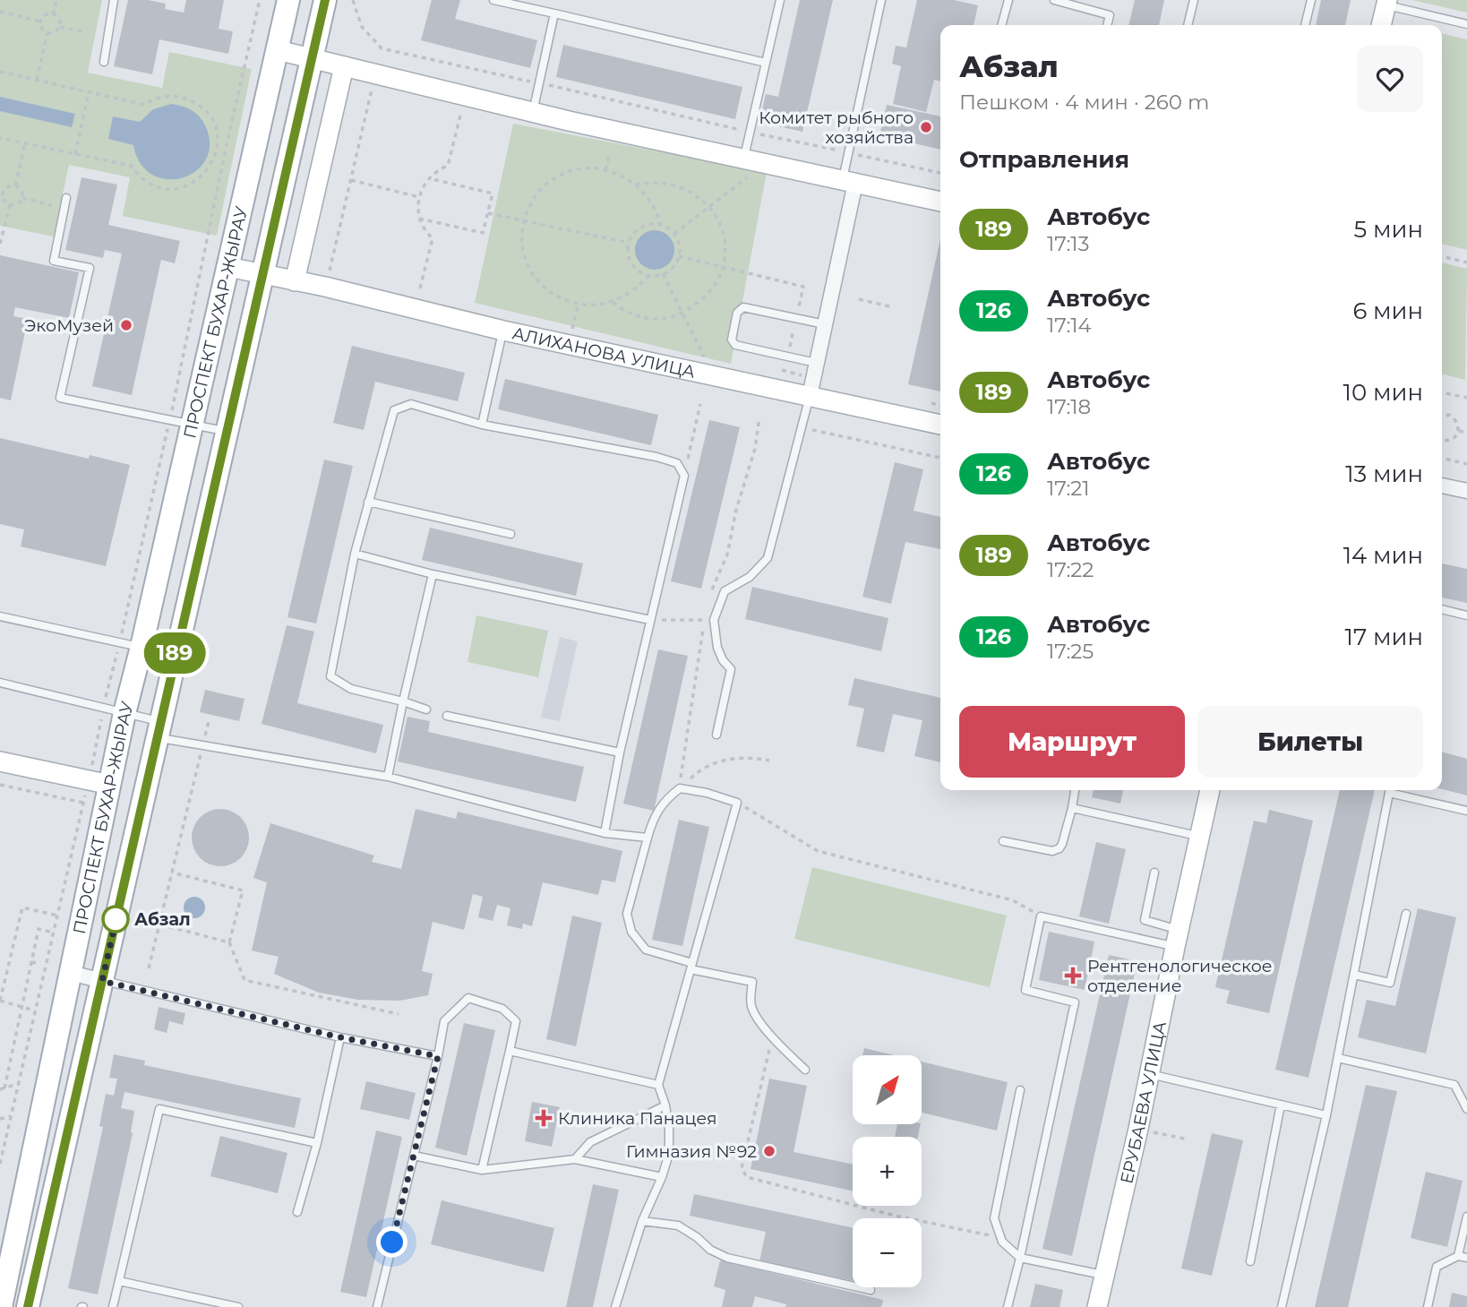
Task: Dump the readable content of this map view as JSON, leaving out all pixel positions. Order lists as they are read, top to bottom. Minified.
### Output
{"streets":{"main road":["ПРОСПЕКТ БУХАР-ЖЫРАУ"],"street":["АЛИХАНОВА УЛИЦА","ЕРУБАЕВА УЛИЦА"]},"crossings":[["ПРОСПЕКТ БУХАР-ЖЫРАУ","АЛИХАНОВА УЛИЦА"]],"places":{"other":["Комитет рыбного хозяйства","ЭкоМузей","Абзал","Гимназия №92"],"health":["Рентгенологическое отделение","Клиника Панацея"]},"lines":["bus line 189"],"north":"top right","page":{"on_map":"189","heading":[["Абзал","Пешком · 4 мин · 260 m"],"Отправления"],"list":[{"mark":"189","name":"Автобус","note":"17:13","value":"5 мин"},{"mark":"126","name":"Автобус","note":"17:14","value":"6 мин"},{"mark":"189","name":"Автобус","note":"17:18","value":"10 мин"},{"mark":"126","name":"Автобус","note":"17:21","value":"13 мин"},{"mark":"189","name":"Автобус","note":"17:22","value":"14 мин"},{"mark":"126","name":"Автобус","note":"17:25","value":"17 мин"}],"buttons":["Маршрут","Билеты"],"map_buttons":["+","−"]}}
